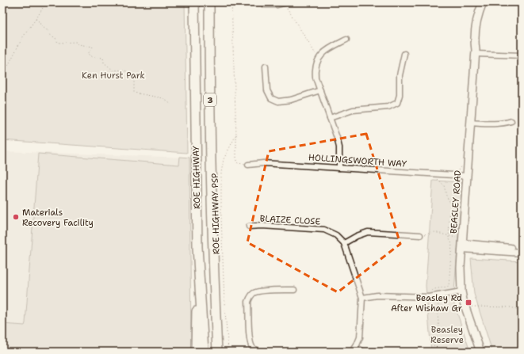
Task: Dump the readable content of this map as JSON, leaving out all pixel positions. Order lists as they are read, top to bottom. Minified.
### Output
{"streets":{"highway":["3","ROE HIGHWAY"],"main road":["BEASLEY ROAD"],"street":["HOLLINGSWORTH WAY","BLAIZE CLOSE"],"path":["ROE HIGHWAY PSP"]},"crossings":[["HOLLINGSWORTH WAY","BEASLEY ROAD"]],"parks":["Ken Hurst Park","Beasley Reserve"],"places":{"other":["Materials Recovery Facility"],"transit":["Beasley Rd After Wishaw Gr"]}}
